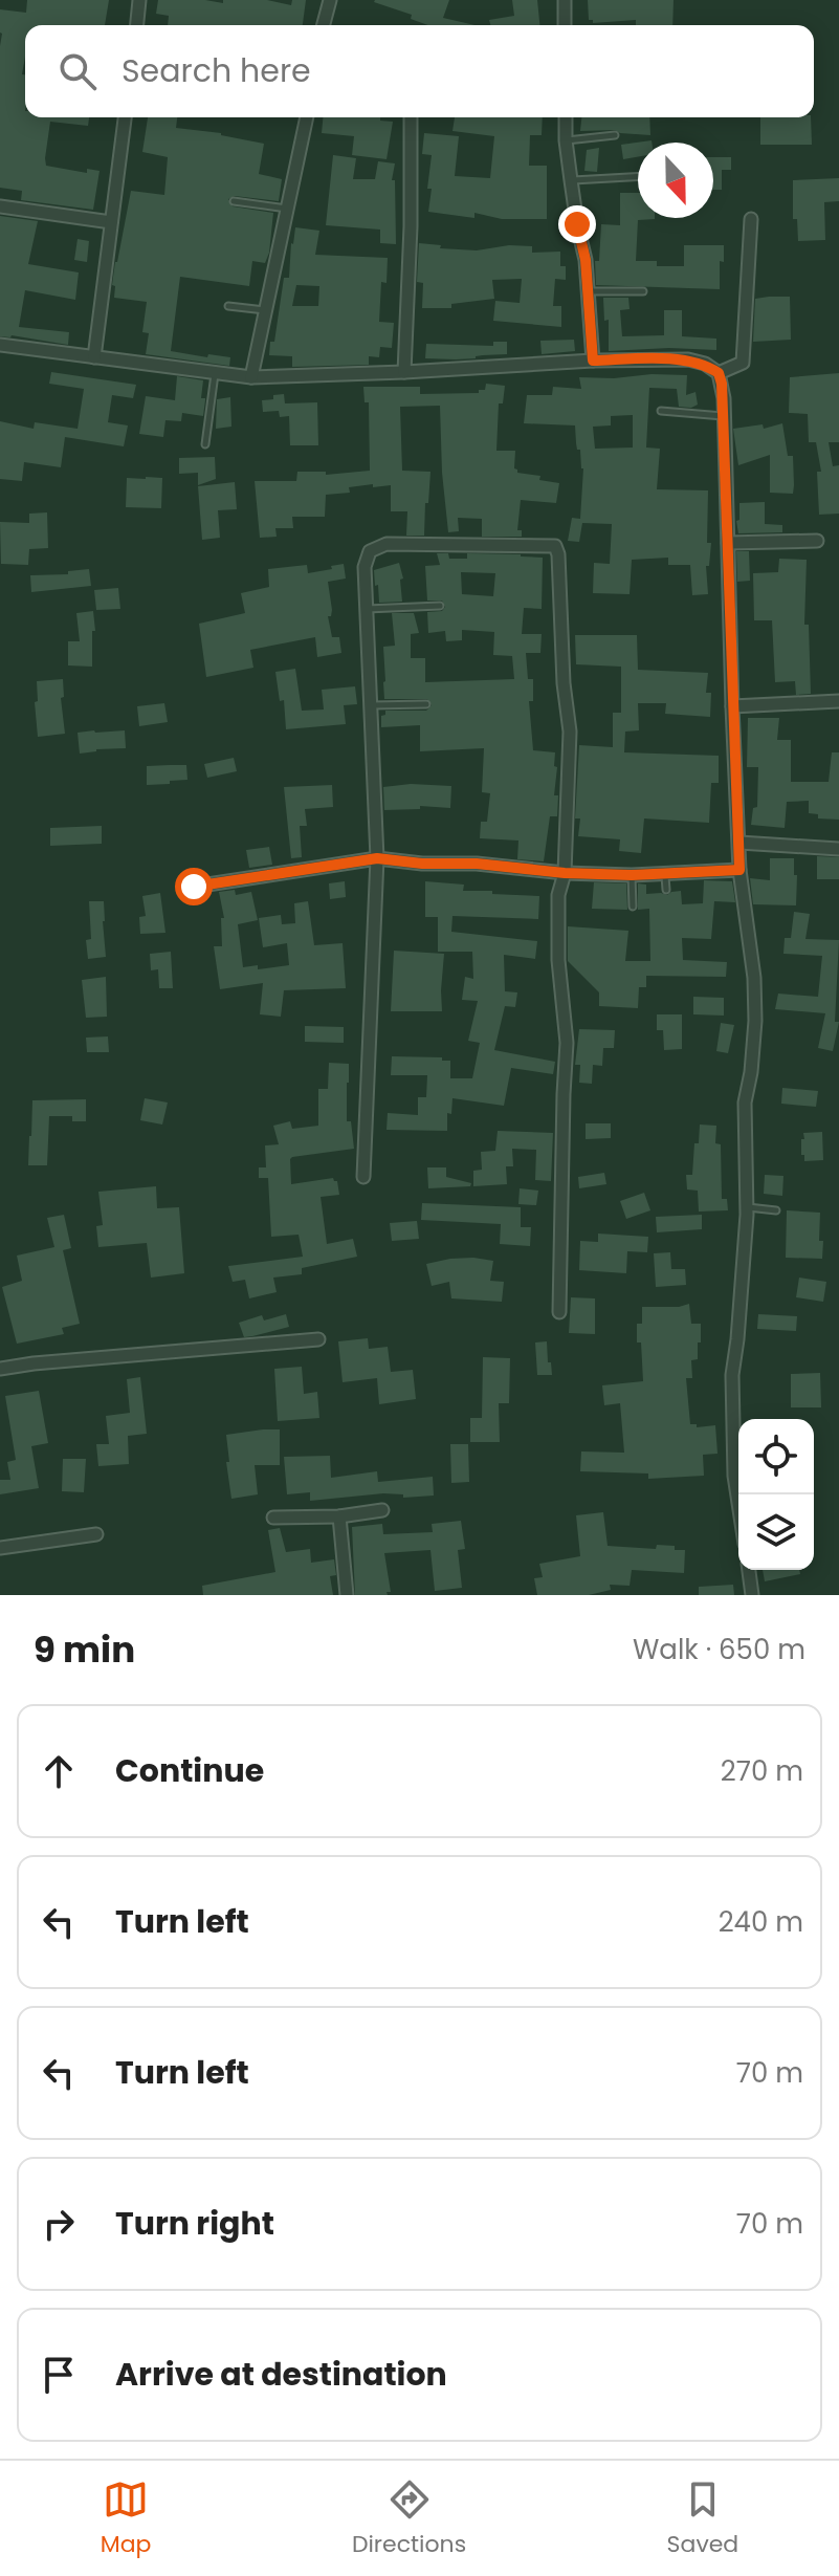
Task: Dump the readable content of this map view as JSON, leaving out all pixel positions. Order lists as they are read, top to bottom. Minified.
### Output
{"north":"bottom","page":{"search":"Search here","heading":["9 min","Walk · 650 m"],"list":[["Continue","270 m"],["Turn left","240 m"],["Turn left","70 m"],["Turn right","70 m"],"Arrive at destination"],"nav":["Map","Directions","Saved"]}}
